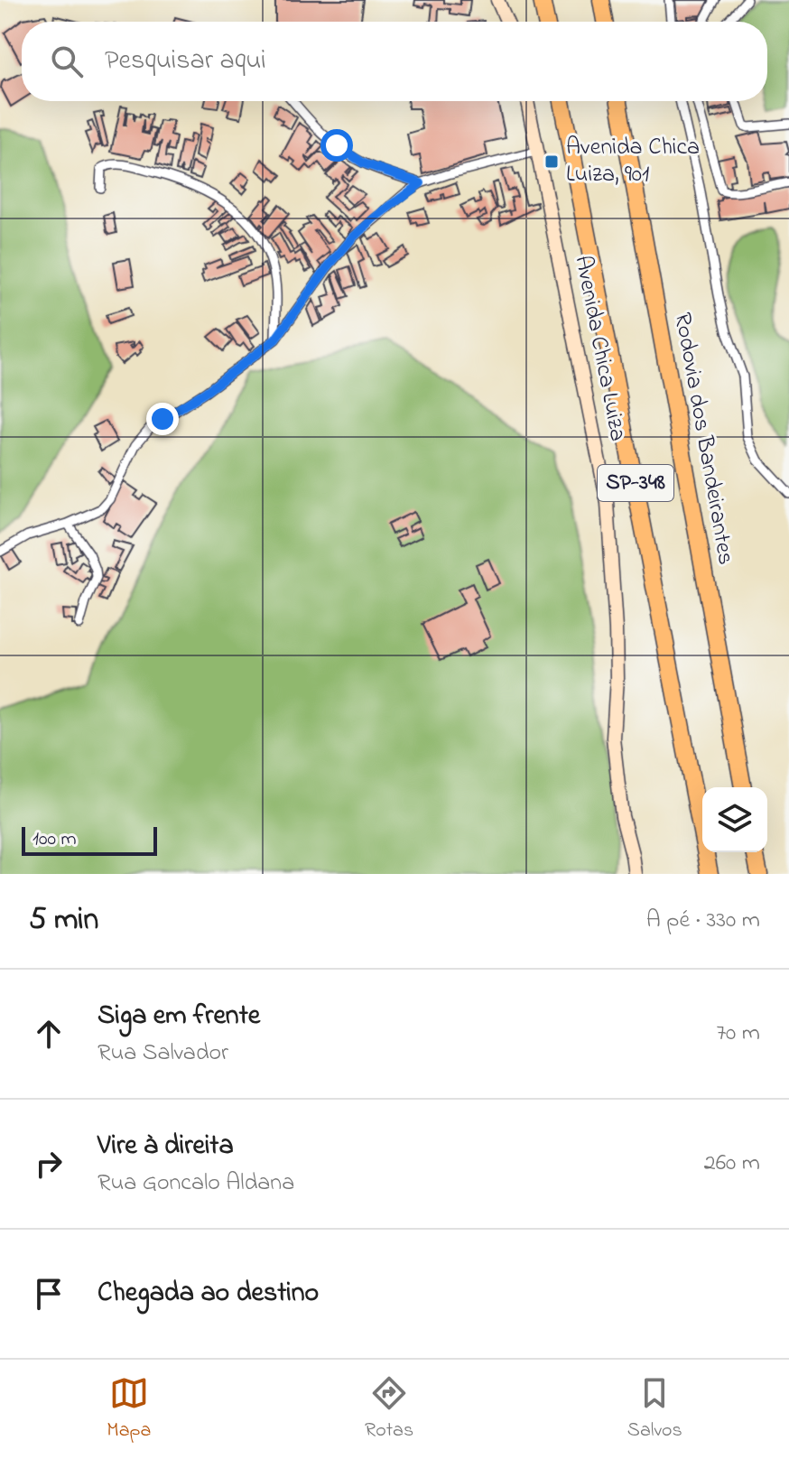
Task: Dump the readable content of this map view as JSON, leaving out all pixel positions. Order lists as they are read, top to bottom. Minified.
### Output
{"streets":{"highway":["Rodovia dos Bandeirantes","SP-348"],"main road":["Avenida Chica Luiza"]},"places":{"transit":["Avenida Chica Luiza, 901"]},"scale_bar":"100 m","page":{"search":"Pesquisar aqui","scale":"100 m","heading":["5 min","A pé · 330 m"],"list":[["Siga em frente","Rua Salvador","70 m"],["Vire à direita","Rua Goncalo Aldana","260 m"],"Chegada ao destino"],"nav":["Mapa","Rotas","Salvos"]}}
